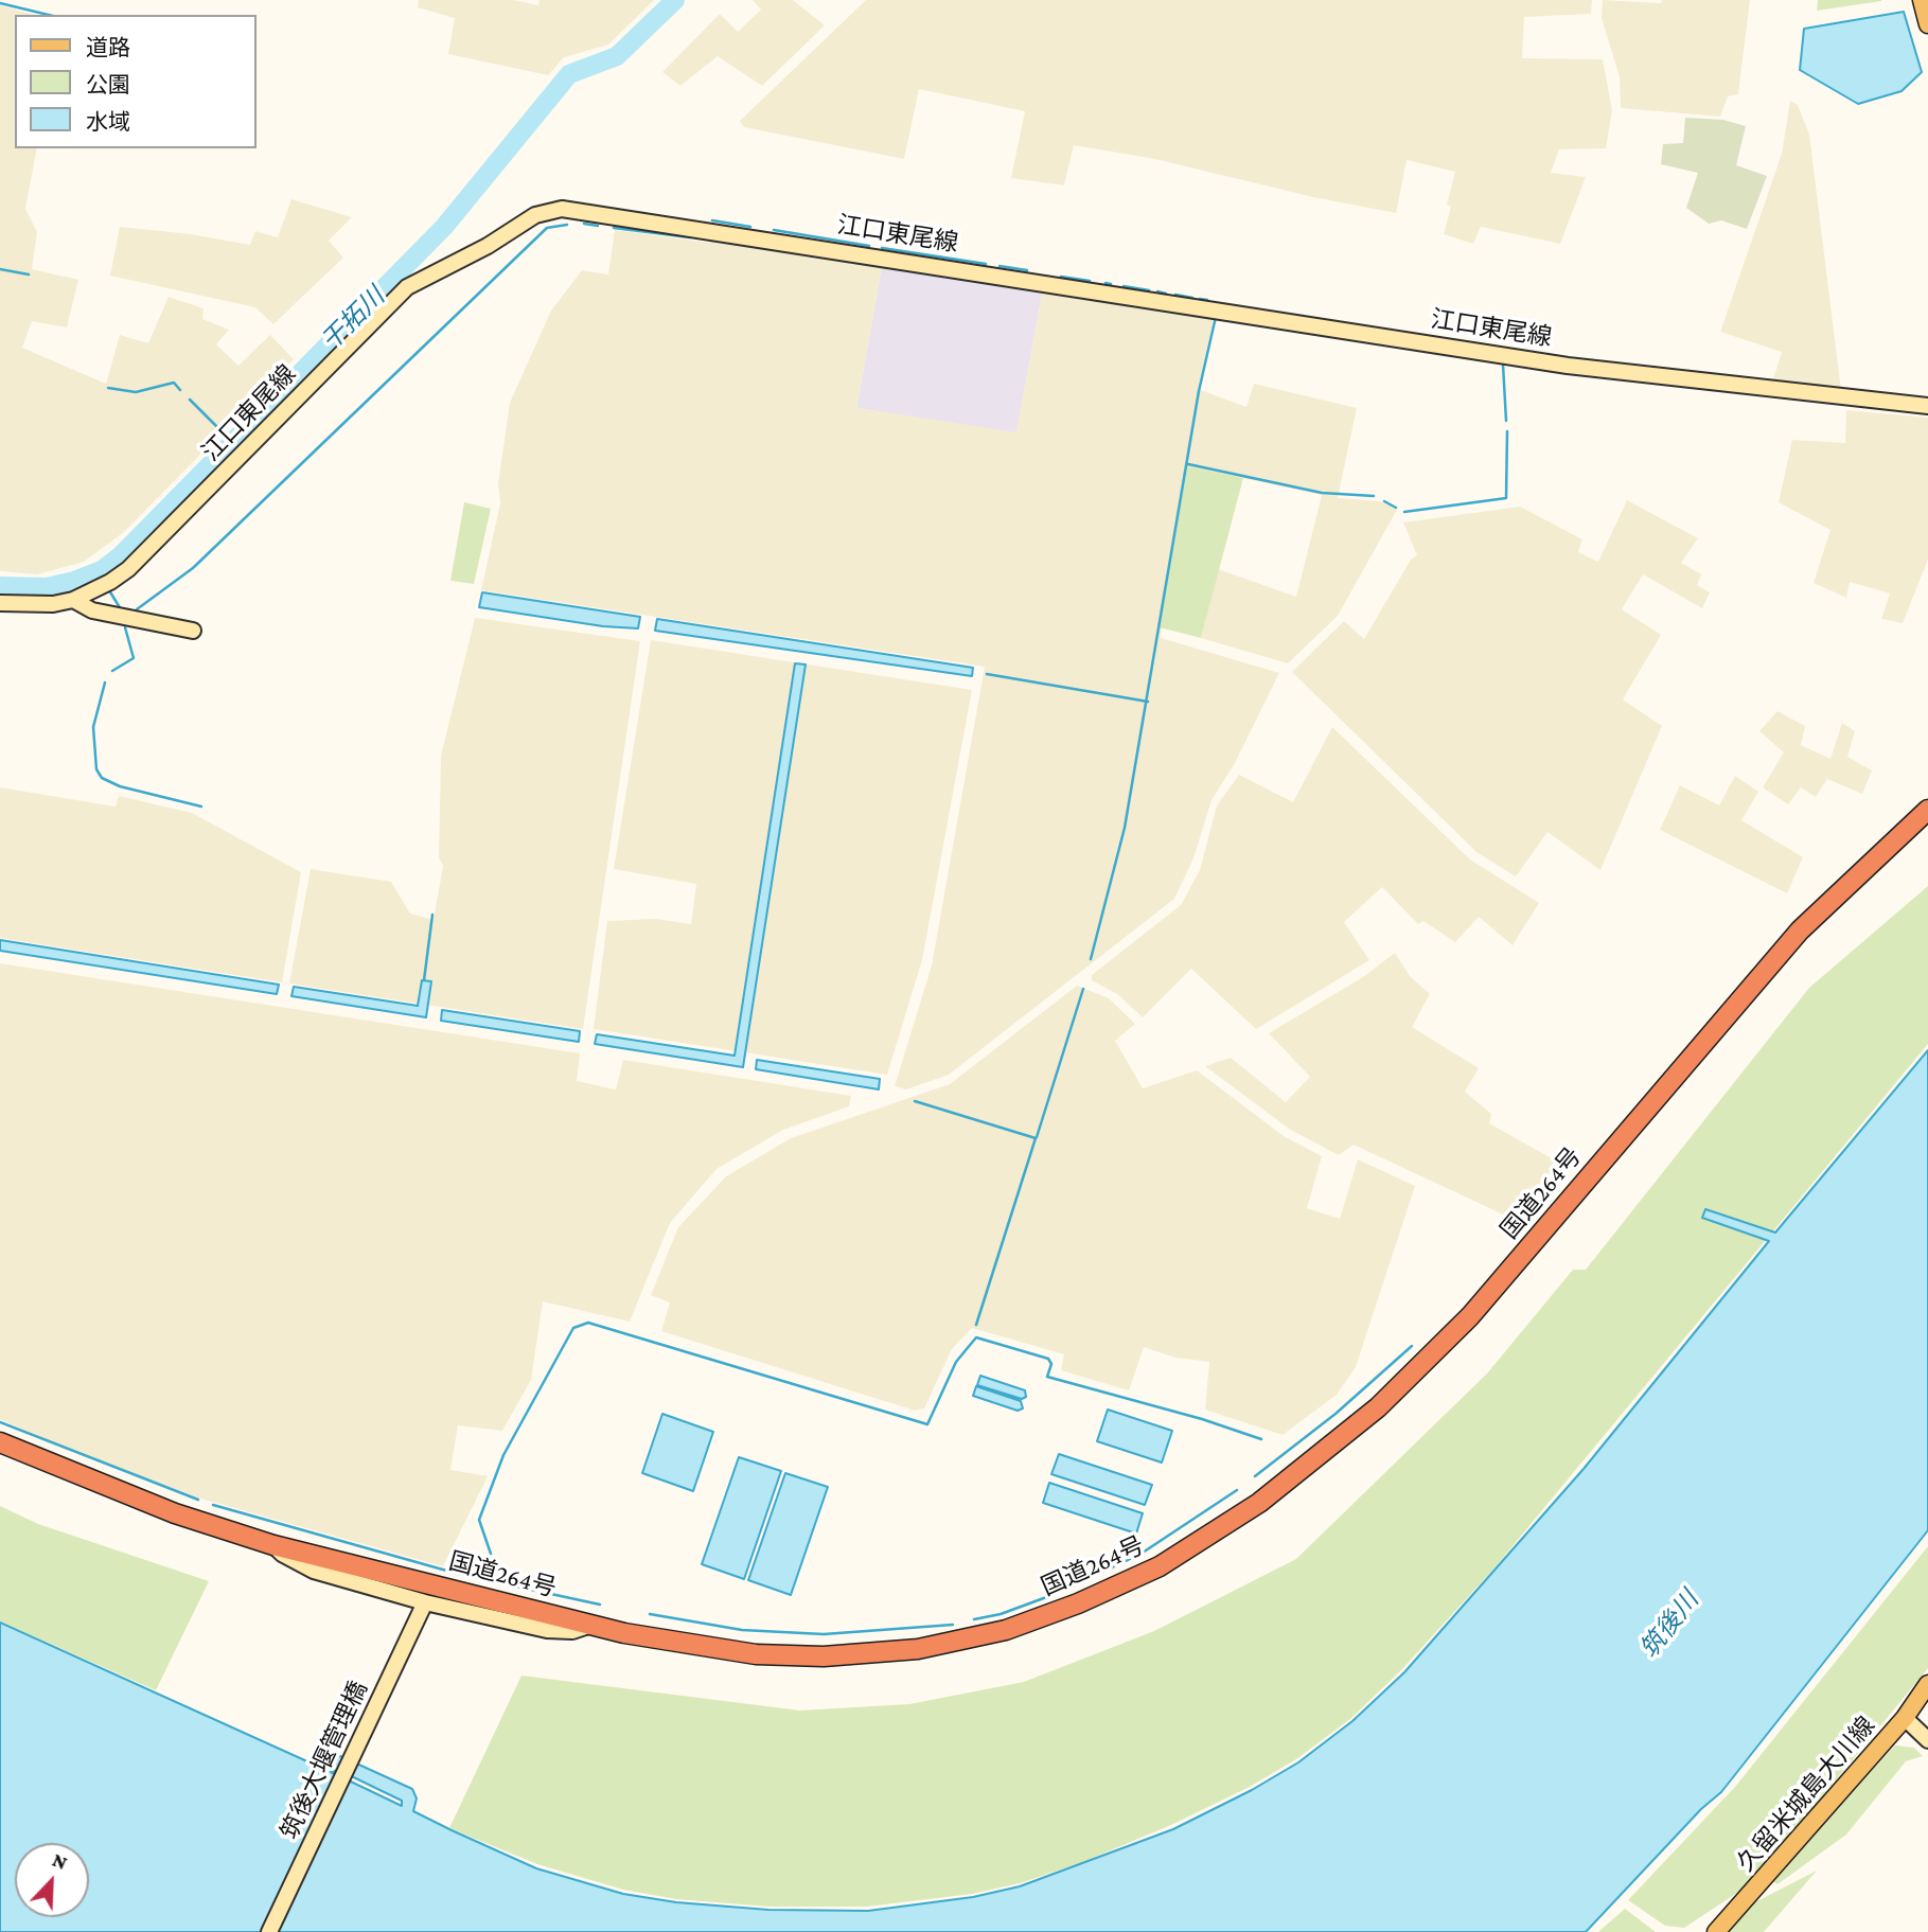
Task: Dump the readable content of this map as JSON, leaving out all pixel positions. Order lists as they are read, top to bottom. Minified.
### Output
{"streets":{"highway":["国道264号"],"main road":["江口東尾線","筑後大堰管理橋","久留米城島大川線"]},"water":["干拓川","筑後川"],"legend":["道路","公園","水域"],"north":"top right"}
